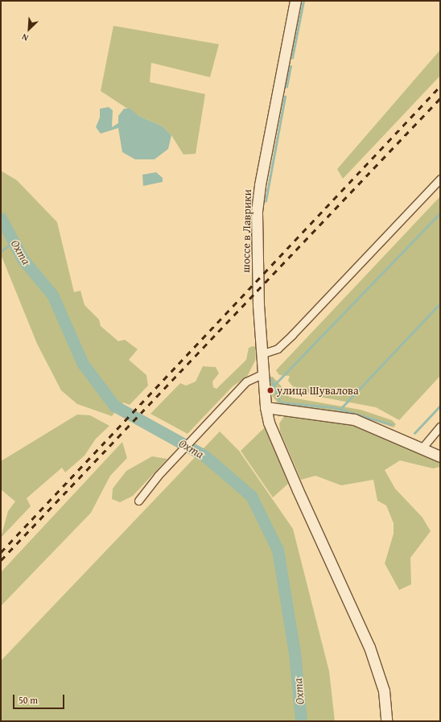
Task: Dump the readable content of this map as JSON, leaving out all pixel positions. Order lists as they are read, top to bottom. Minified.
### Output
{"streets":{"street":["шоссе в Лаврики"]},"water":["Охта"],"places":["улица Шувалова"],"scale_bar":"50 m","north":"bottom left"}
